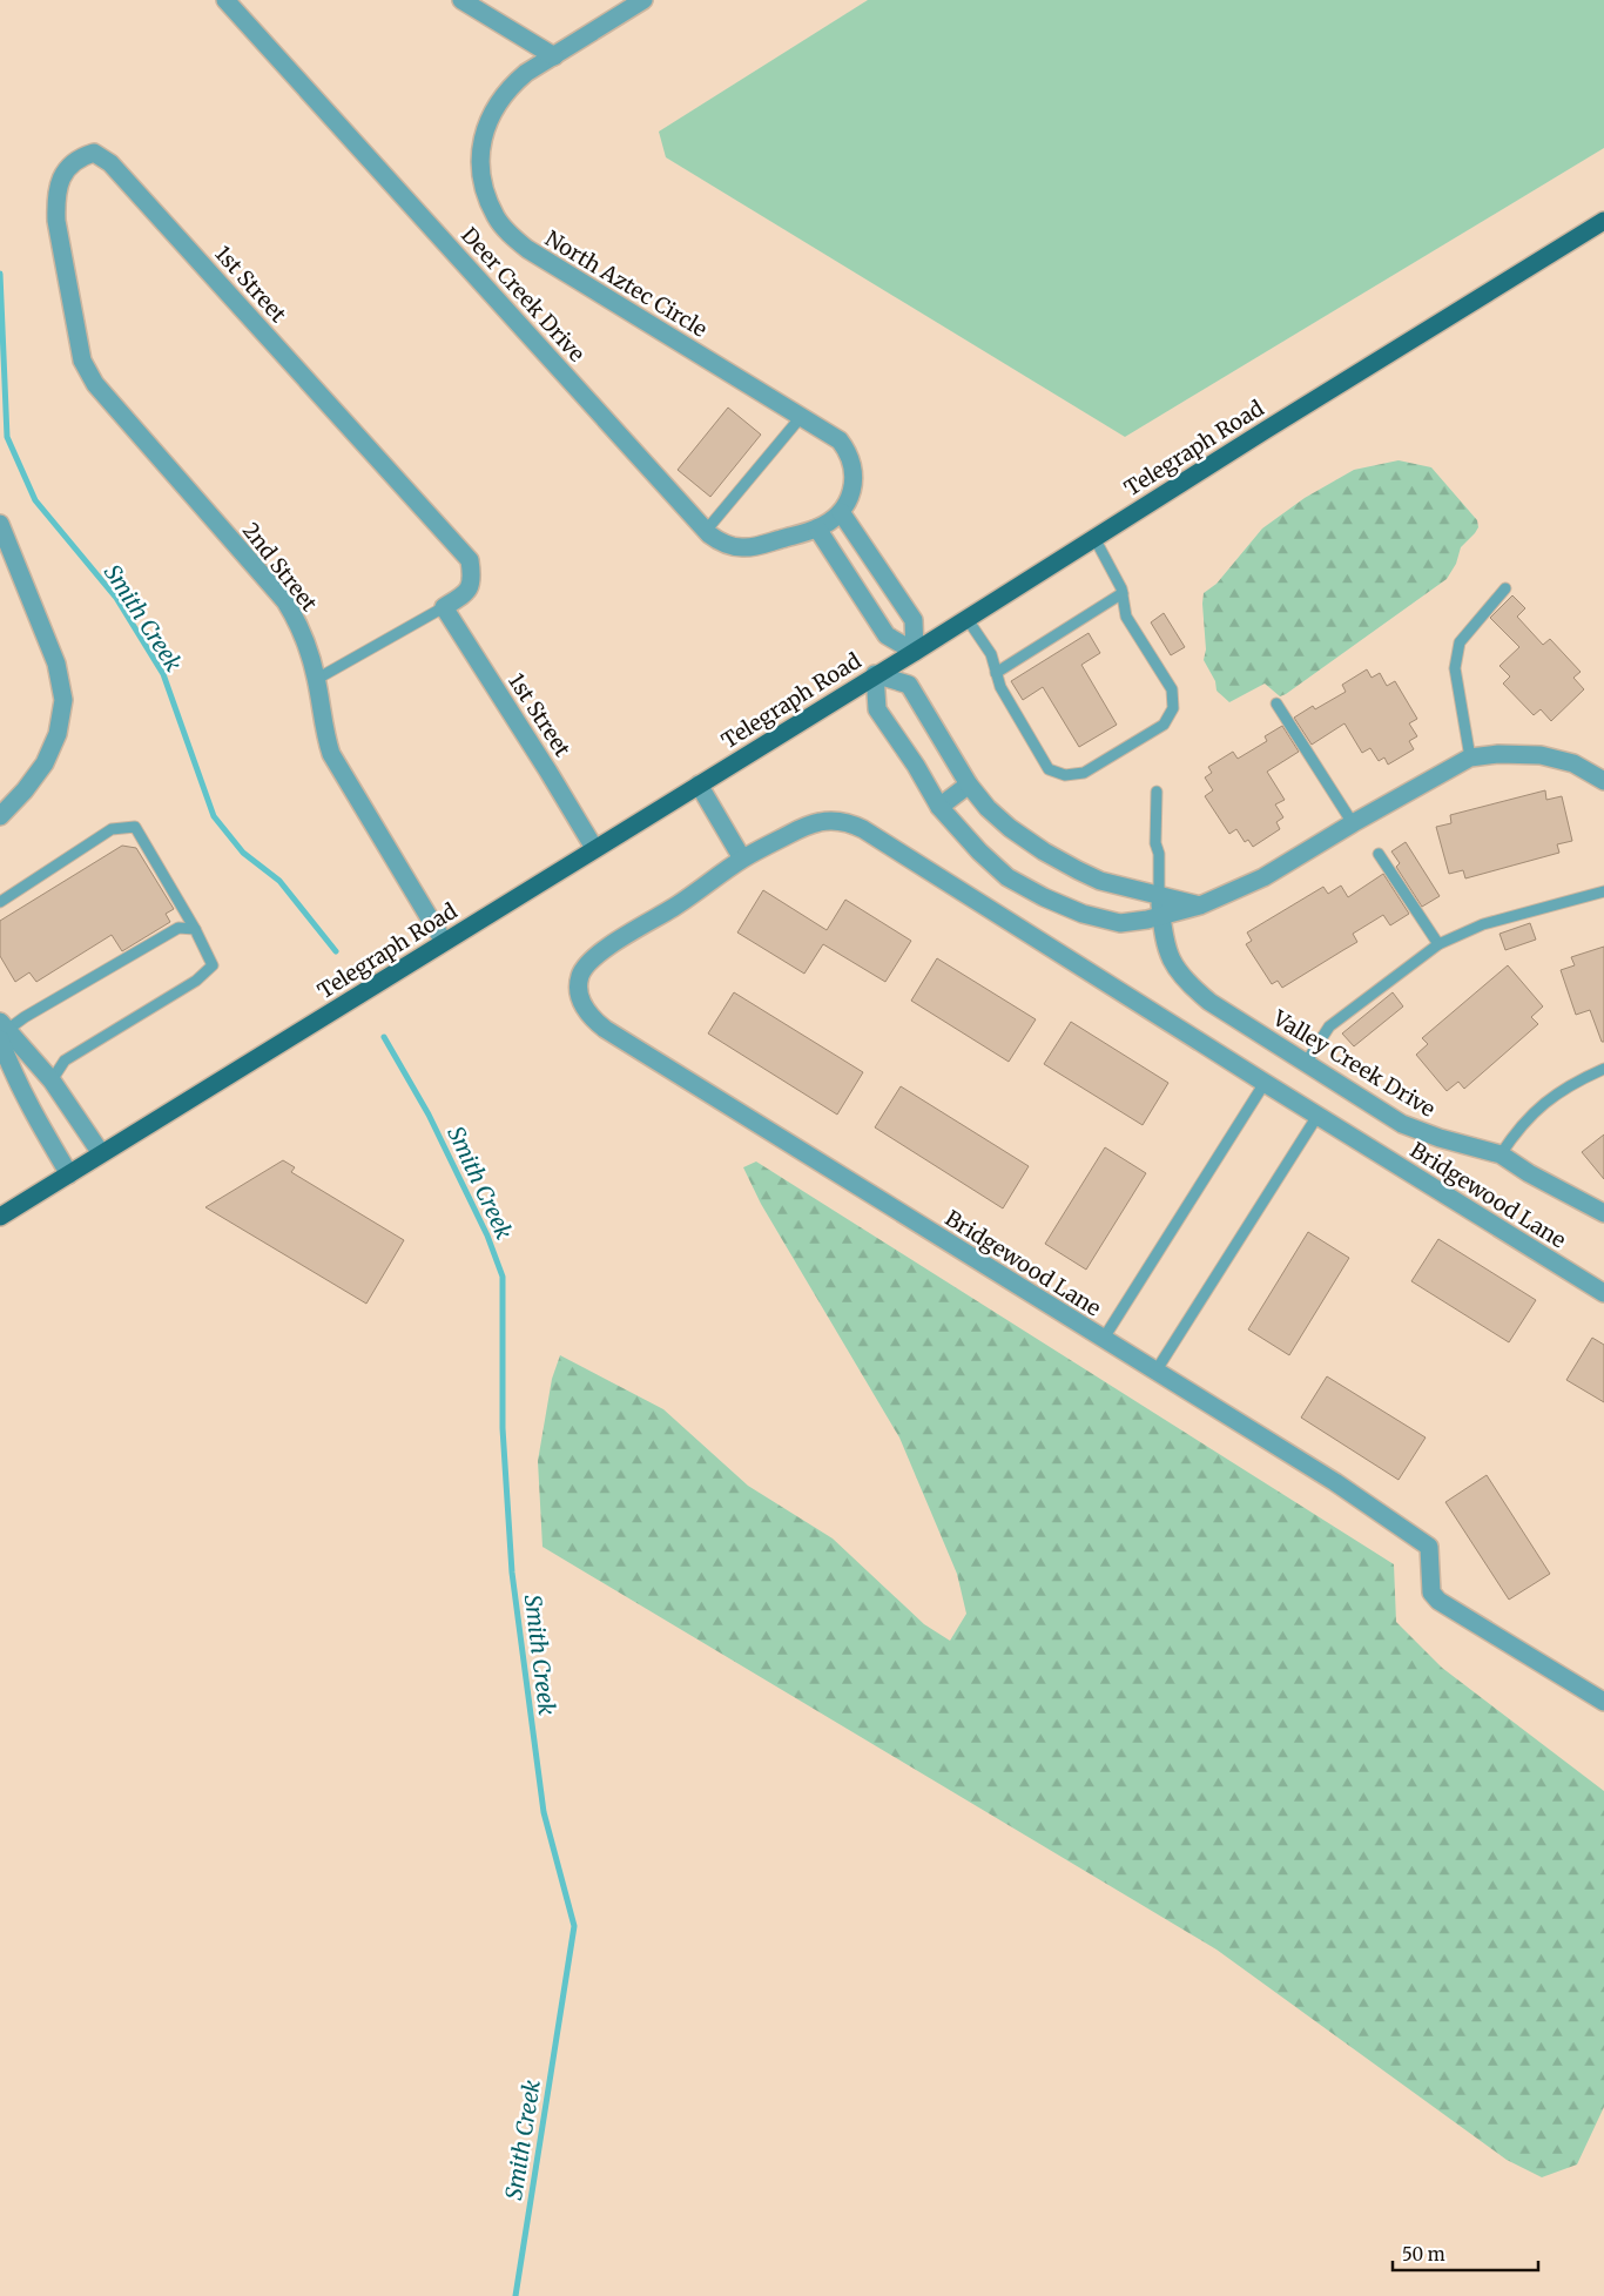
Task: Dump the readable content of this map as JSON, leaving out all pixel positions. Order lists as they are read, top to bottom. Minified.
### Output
{"streets":{"main road":["Telegraph Road"],"street":["1st Street","North Aztec Circle","Deer Creek Drive","2nd Street","Valley Creek Drive","Bridgewood Lane"]},"crossings":[["1st Street","Telegraph Road"],["1st Street","2nd Street"],["North Aztec Circle","Deer Creek Drive"],["Telegraph Road","2nd Street"]],"water":["Smith Creek"],"scale_bar":"50 m"}
